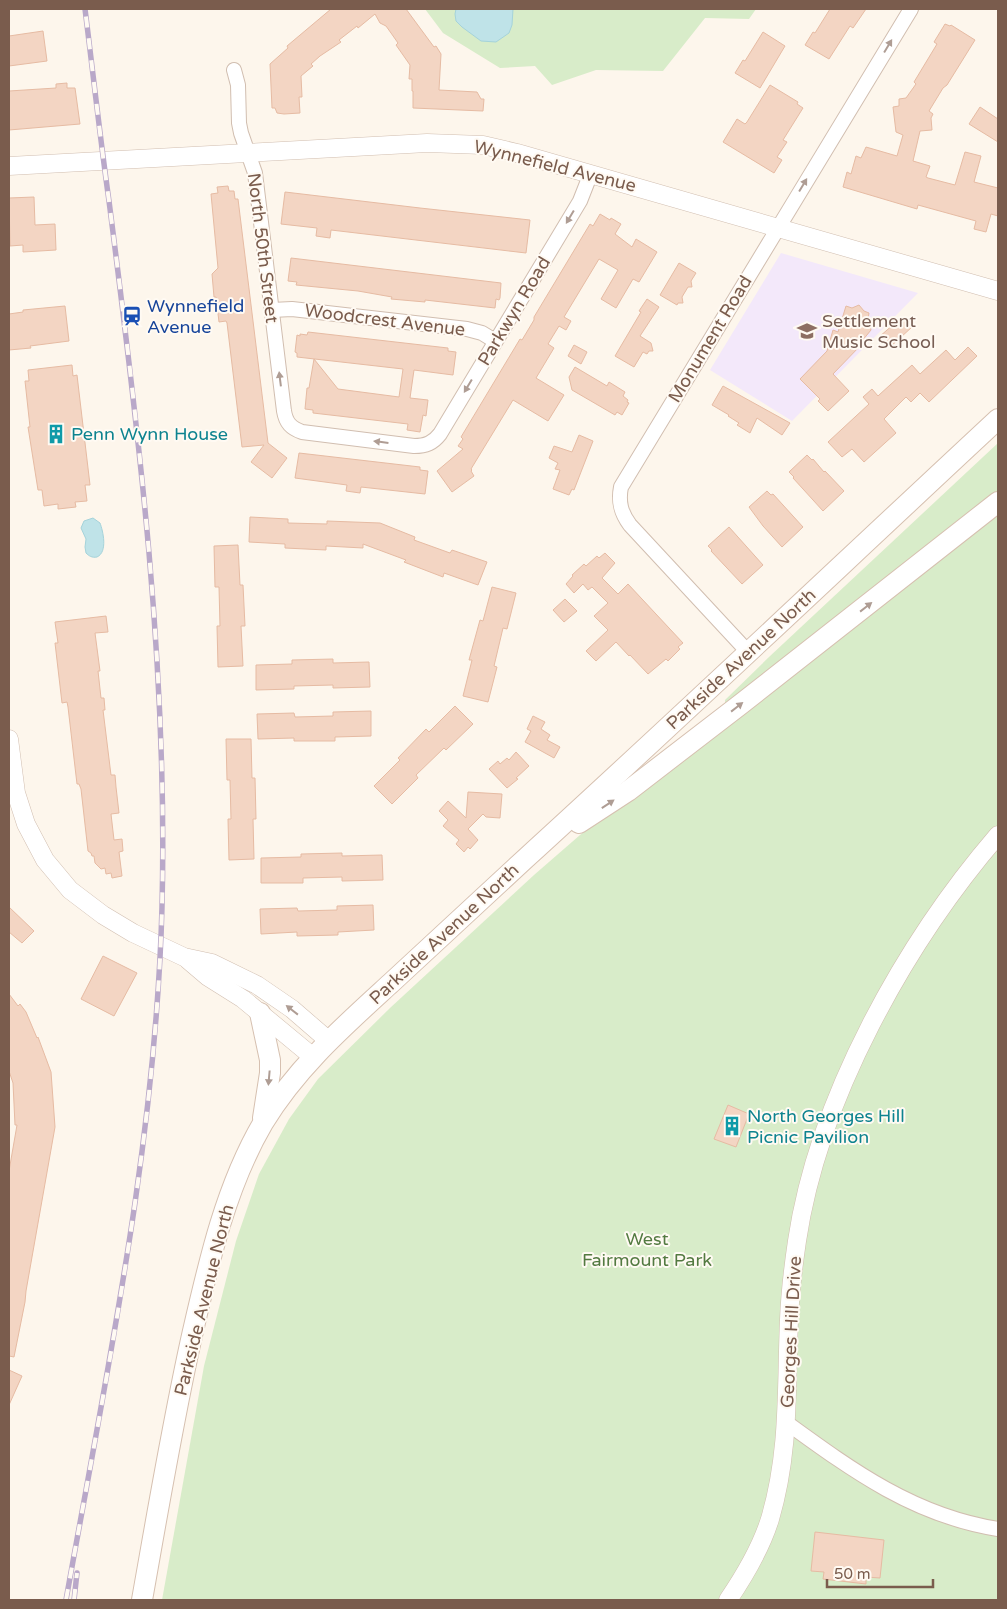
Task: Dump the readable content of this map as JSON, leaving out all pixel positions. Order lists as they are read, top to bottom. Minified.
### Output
{"streets":{"main road":["Parkside Avenue North"],"street":["Wynnefield Avenue","North 50th Street","Parkwyn Road","Woodcrest Avenue","Monument Road","Georges Hill Drive"]},"crossings":[["Wynnefield Avenue","North 50th Street"],["Wynnefield Avenue","Parkwyn Road"],["Wynnefield Avenue","Monument Road"],["North 50th Street","Parkwyn Road"],["North 50th Street","Woodcrest Avenue"],["Parkwyn Road","Woodcrest Avenue"],["Monument Road","Parkside Avenue North"]],"one_way":["Parkwyn Road"],"parks":["West Fairmount Park"],"places":{"station":["Wynnefield Avenue"],"school or university":["Settlement Music School"],"building":["Penn Wynn House","North Georges Hill Picnic Pavilion"]},"scale_bar":"50 m"}
